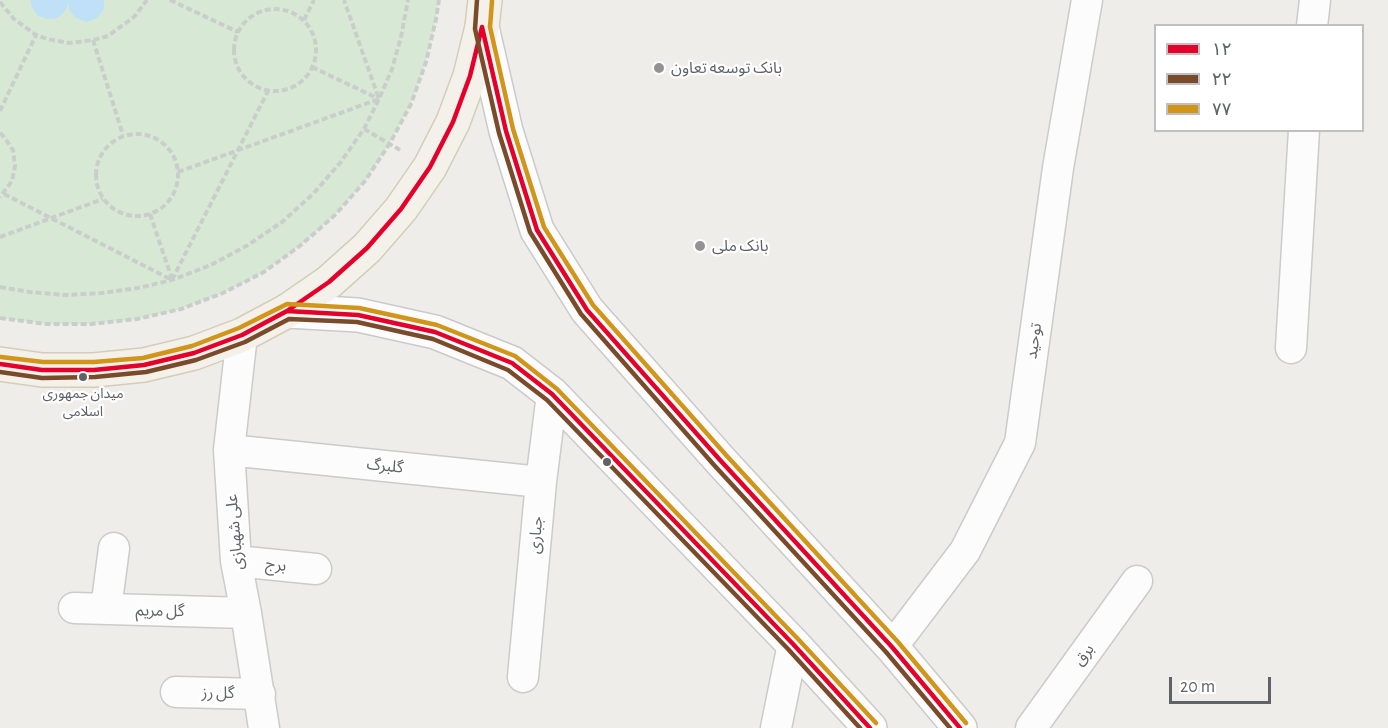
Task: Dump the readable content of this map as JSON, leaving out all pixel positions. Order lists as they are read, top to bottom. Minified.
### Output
{"streets":{"street":["توحید","گلبرگ","علی شهبازی","جباری","برج","گل مریم","برق","گل رز"]},"crossings":[["گلبرگ","علی شهبازی"],["گلبرگ","جباری"],["علی شهبازی","برج"],["علی شهبازی","گل مریم"],["علی شهبازی","گل رز"]],"places":["بانک توسعه تعاون","بانک ملی","میدان جمهوری اسلامی"],"lines":["transit line ۲۲","transit line ۷۷","transit line ۱۲"],"legend":["۱۲","۲۲","۷۷"],"scale_bar":"20 m"}
